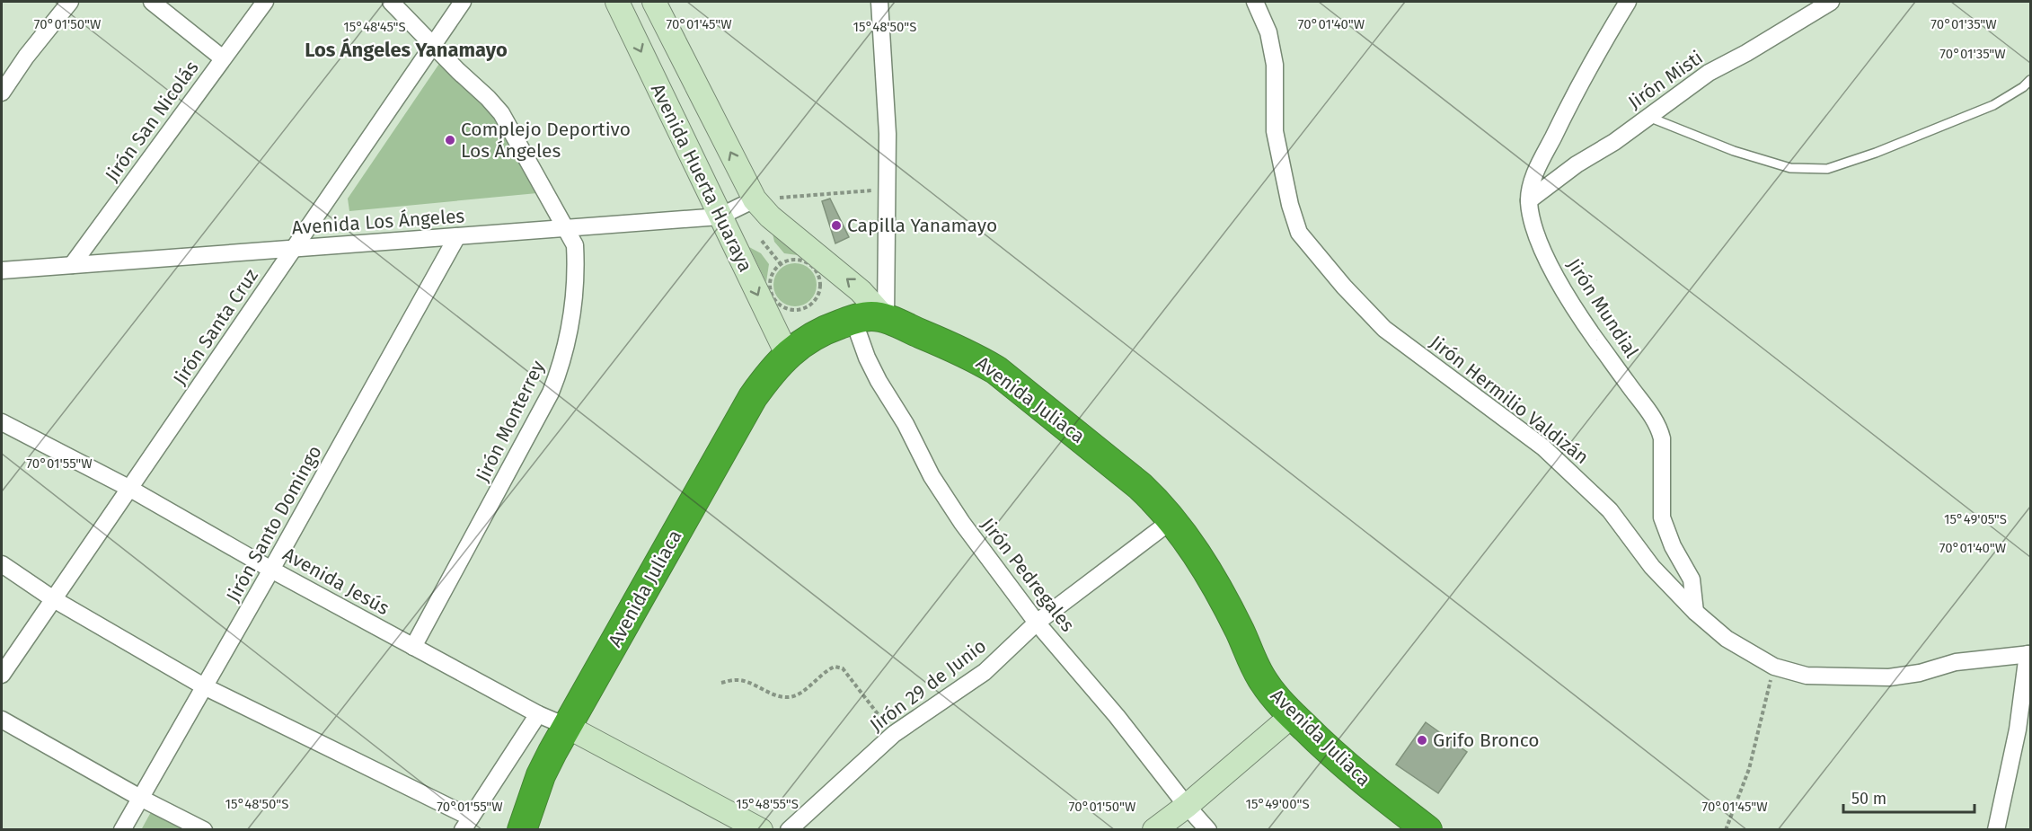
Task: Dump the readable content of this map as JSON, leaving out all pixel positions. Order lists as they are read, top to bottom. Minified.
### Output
{"streets":{"highway":["Avenida Juliaca"],"street":["Jirón Misti","Jirón San Nicolás","Avenida Huerta Huaraya","Avenida Los Ángeles","Jirón Mundial","Jirón Santa Cruz","Jirón Hermilio Valdizán","Jirón Monterrey","Jirón Santo Domingo","Jirón Pedregales","Avenida Jesús","Jirón 29 de Junio"]},"crossings":[["Jirón Misti","Jirón Mundial"],["Jirón San Nicolás","Avenida Los Ángeles"],["Avenida Huerta Huaraya","Avenida Los Ángeles"],["Avenida Huerta Huaraya","Avenida Juliaca"],["Avenida Los Ángeles","Jirón Santa Cruz"],["Avenida Los Ángeles","Jirón Monterrey"],["Avenida Los Ángeles","Jirón Santo Domingo"],["Jirón Mundial","Jirón Hermilio Valdizán"],["Jirón Santa Cruz","Jirón Monterrey"],["Jirón Santa Cruz","Avenida Jesús"],["Avenida Juliaca","Jirón Pedregales"],["Avenida Juliaca","Avenida Jesús"],["Avenida Juliaca","Jirón 29 de Junio"],["Jirón Monterrey","Avenida Jesús"],["Jirón Santo Domingo","Avenida Jesús"],["Jirón Pedregales","Jirón 29 de Junio"]],"districts":["Los Ángeles Yanamayo"],"places":["Complejo Deportivo Los Ángeles","Capilla Yanamayo","Grifo Bronco"],"scale_bar":"50 m","coordinates":["70°01'50\"W","70°01'45\"W","70°01'40\"W","70°01'35\"W","15°48'45\"S","15°48'50\"S","70°01'55\"W","15°49'05\"S","15°48'55\"S","15°49'00\"S"]}
